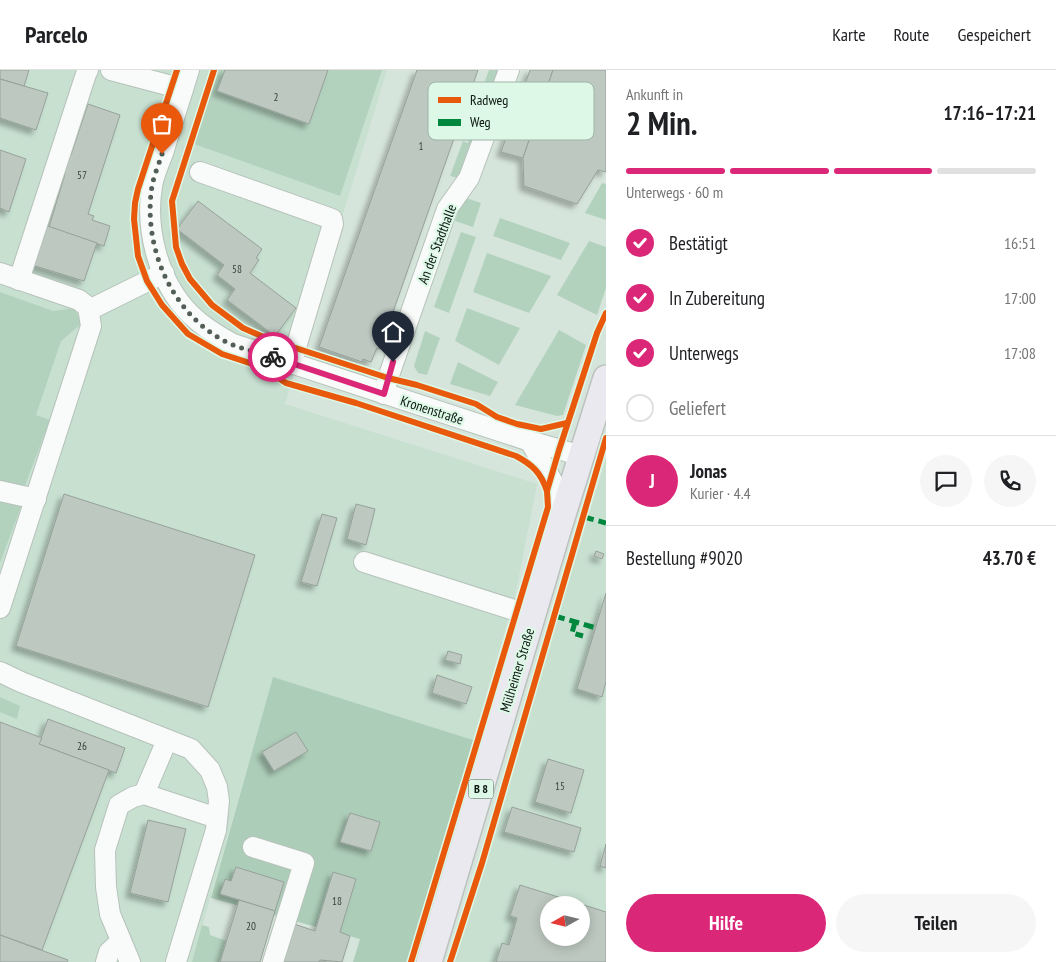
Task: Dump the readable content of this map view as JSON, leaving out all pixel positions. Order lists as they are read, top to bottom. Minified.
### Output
{"streets":{"main road":["Mülheimer Straße","B 8"],"street":["An der Stadthalle","Kronenstraße"]},"crossings":[["An der Stadthalle","Kronenstraße"],["Kronenstraße","Mülheimer Straße"]],"house_numbers":["2","1","57","58","26","15","18","20"],"legend":["Radweg","Weg"],"north":"left","page":{"header":"Parcelo","nav":["Karte","Route","Gespeichert"],"heading":["2 Min.","Ankunft in","17:16–17:21"],"panel":["Jonas","Kurier · 4.4","Bestellung #9020","43.70 €"],"bar":"Unterwegs · 60 m","list":[["Bestätigt","16:51"],["In Zubereitung","17:00"],["Unterwegs","17:08"],"Geliefert"],"round":"J","buttons":["Hilfe","Teilen"]}}
